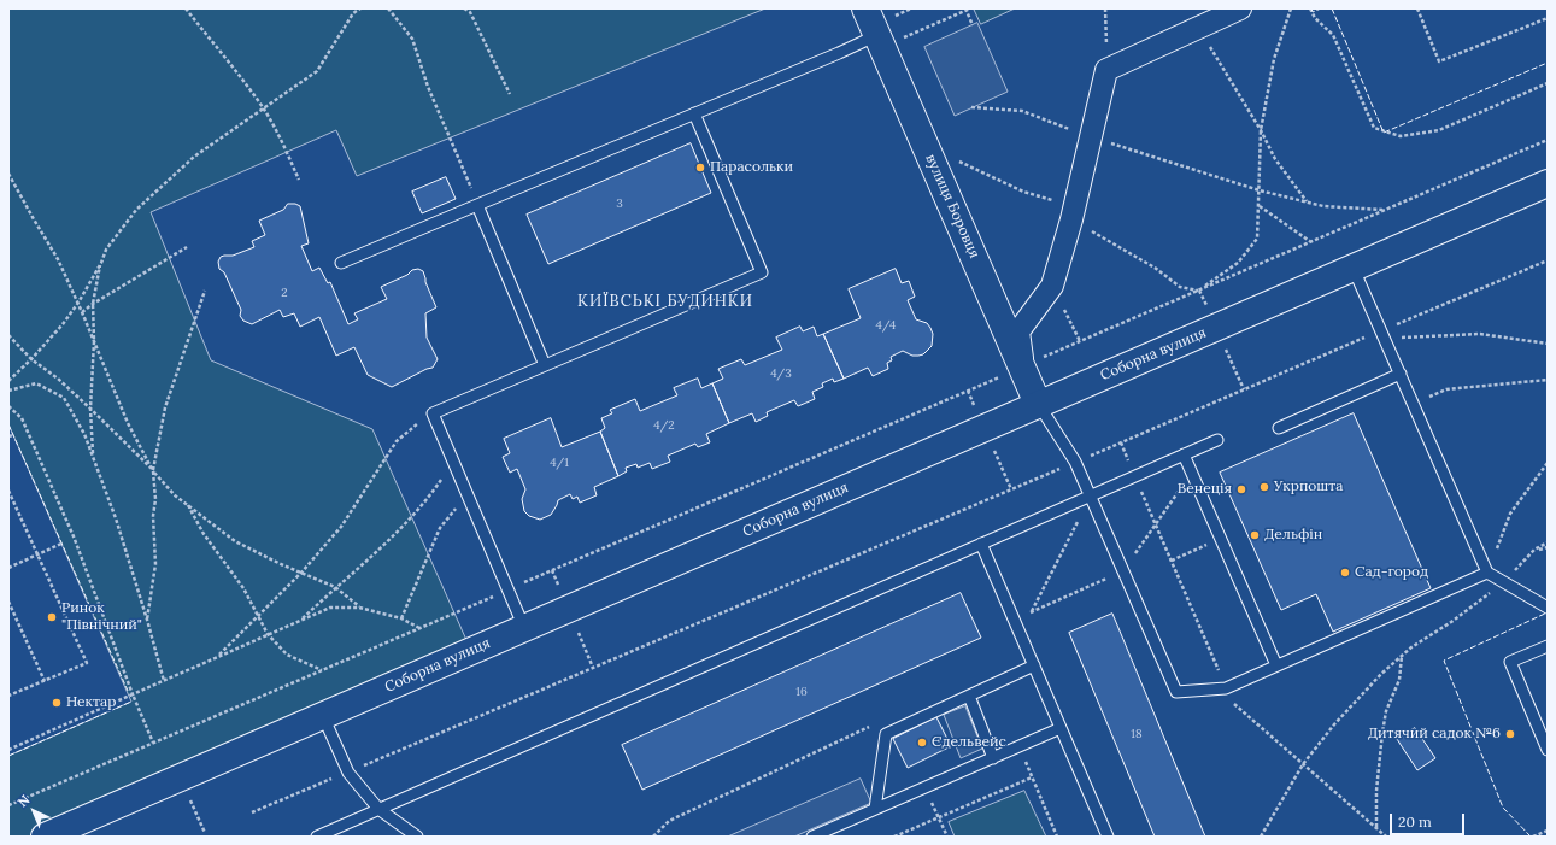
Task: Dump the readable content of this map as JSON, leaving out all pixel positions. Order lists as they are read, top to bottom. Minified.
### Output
{"streets":{"main road":["вулиця Боровця","Соборна вулиця"]},"crossings":[["вулиця Боровця","Соборна вулиця"]],"districts":["КИЇВСЬКІ БУДИНКИ"],"places":["Парасольки","Укрпошта","Венеція","Дельфін","Сад-город","Ринок \"Північний\"","Нектар","Дитячий садок №6","Єдельвейс"],"house_numbers":["3","2","4/4","4/3","4/2","4/1","16","18"],"scale_bar":"20 m","north":"top left"}
